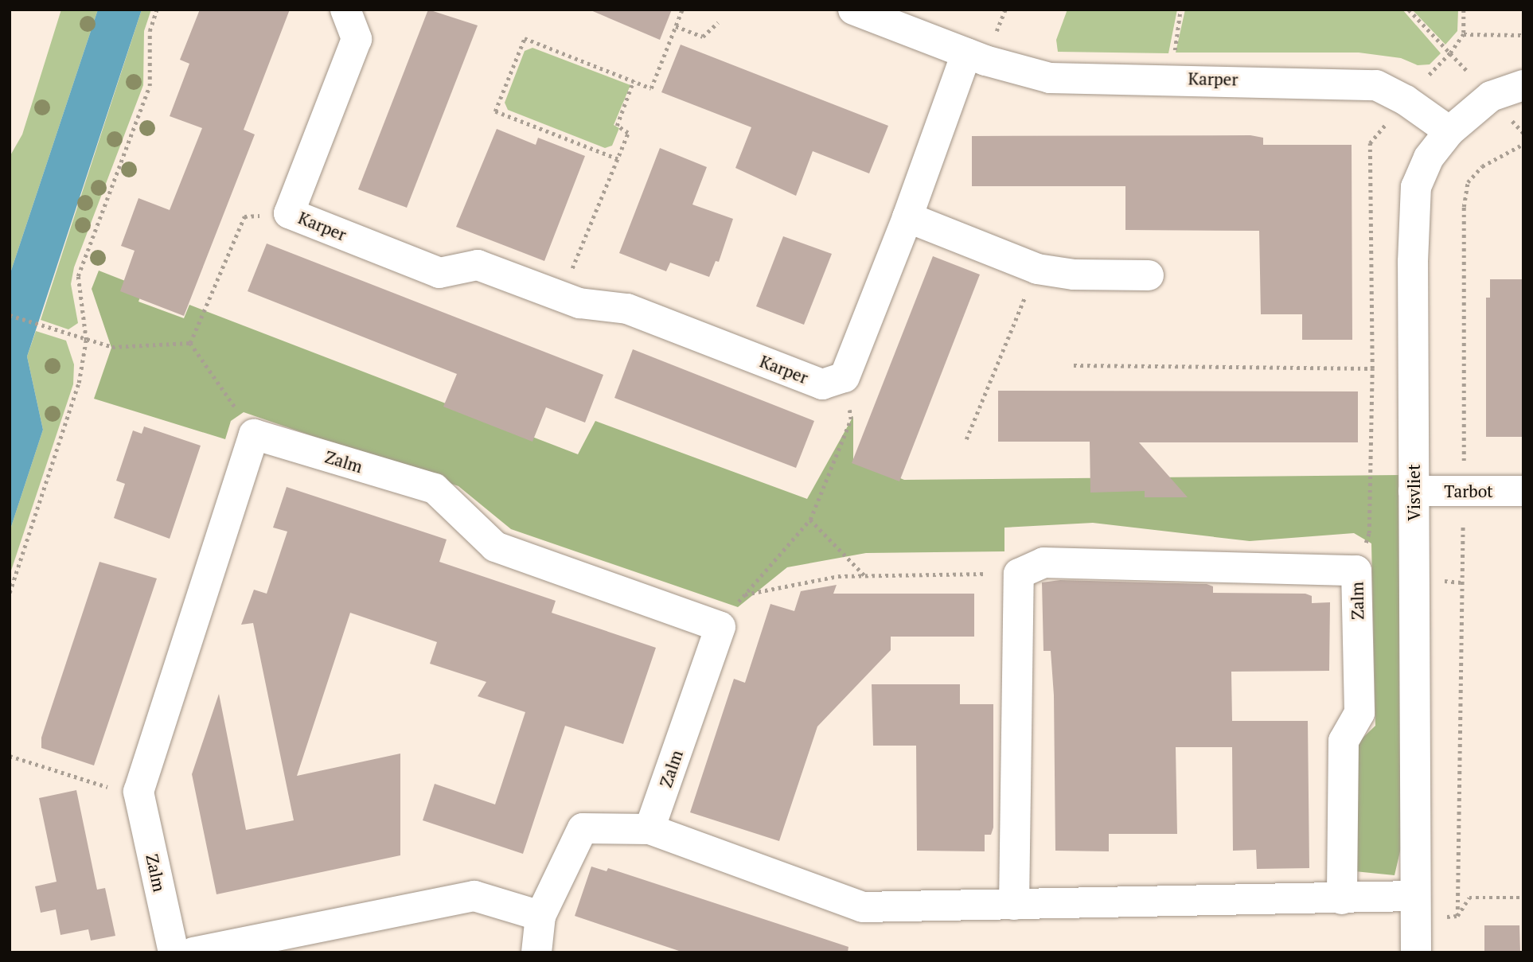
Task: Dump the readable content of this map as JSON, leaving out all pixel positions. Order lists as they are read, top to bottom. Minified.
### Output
{"streets":{"street":["Karper","Zalm","Tarbot","Visvliet"]},"crossings":[["Karper","Visvliet"],["Tarbot","Visvliet"]]}
